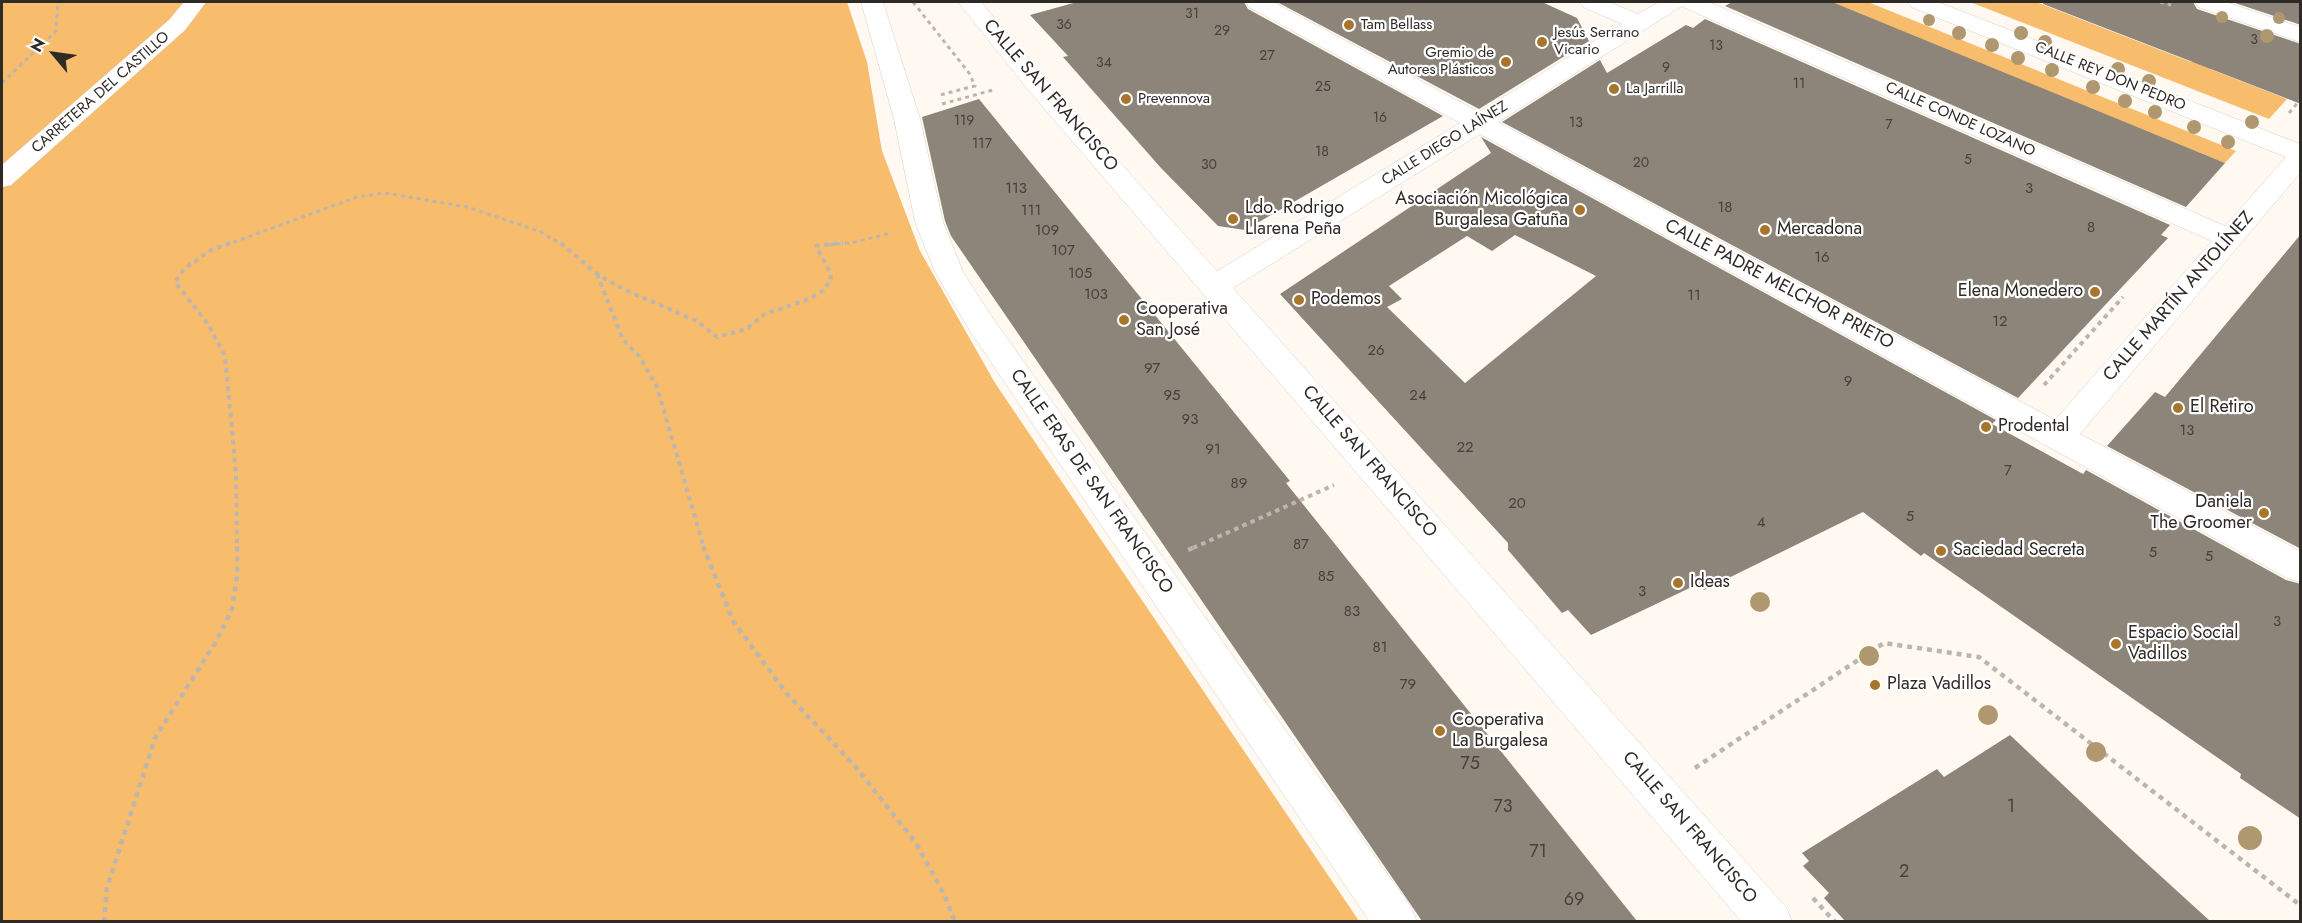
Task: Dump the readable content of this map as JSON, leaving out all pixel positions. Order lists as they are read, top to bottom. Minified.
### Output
{"streets":{"street":["CALLE REY DON PEDRO","CARRETERA DEL CASTILLO","CALLE SAN FRANCISCO","CALLE CONDE LOZANO","CALLE DIEGO LAÍNEZ","CALLE PADRE MELCHOR PRIETO","CALLE MARTÍN ANTOLÍNEZ","CALLE ERAS DE SAN FRANCISCO"]},"crossings":[["CALLE REY DON PEDRO","CALLE MARTÍN ANTOLÍNEZ"],["CALLE SAN FRANCISCO","CALLE DIEGO LAÍNEZ"],["CALLE CONDE LOZANO","CALLE MARTÍN ANTOLÍNEZ"],["CALLE DIEGO LAÍNEZ","CALLE PADRE MELCHOR PRIETO"],["CALLE PADRE MELCHOR PRIETO","CALLE MARTÍN ANTOLÍNEZ"]],"places":["Tam Bellass","Jesús Serrano Vicario","Gremio de Autores Plásticos","La Jarrilla","Prevennova","Asociación Micológica Burgalesa Gatuña","Ldo. Rodrigo Llarena Peña","Mercadona","Elena Monedero","Podemos","Cooperativa San José","El Retiro","Prodental","Daniela The Groomer","Saciedad Secreta","Ideas","Espacio Social Vadillos","Plaza Vadillos","Cooperativa La Burgalesa"],"house_numbers":["31","36","29","3","13","27","34","9","11","25","16","119","13","7","117","18","5","20","30","113","3","18","111","8","109","107","16","105","103","11","12","26","97","9","95","24","93","13","22","91","7","89","20","5","4","87","5","5","85","3","83","3","81","79","75","73","1","71","2","69"],"north":"top left"}
